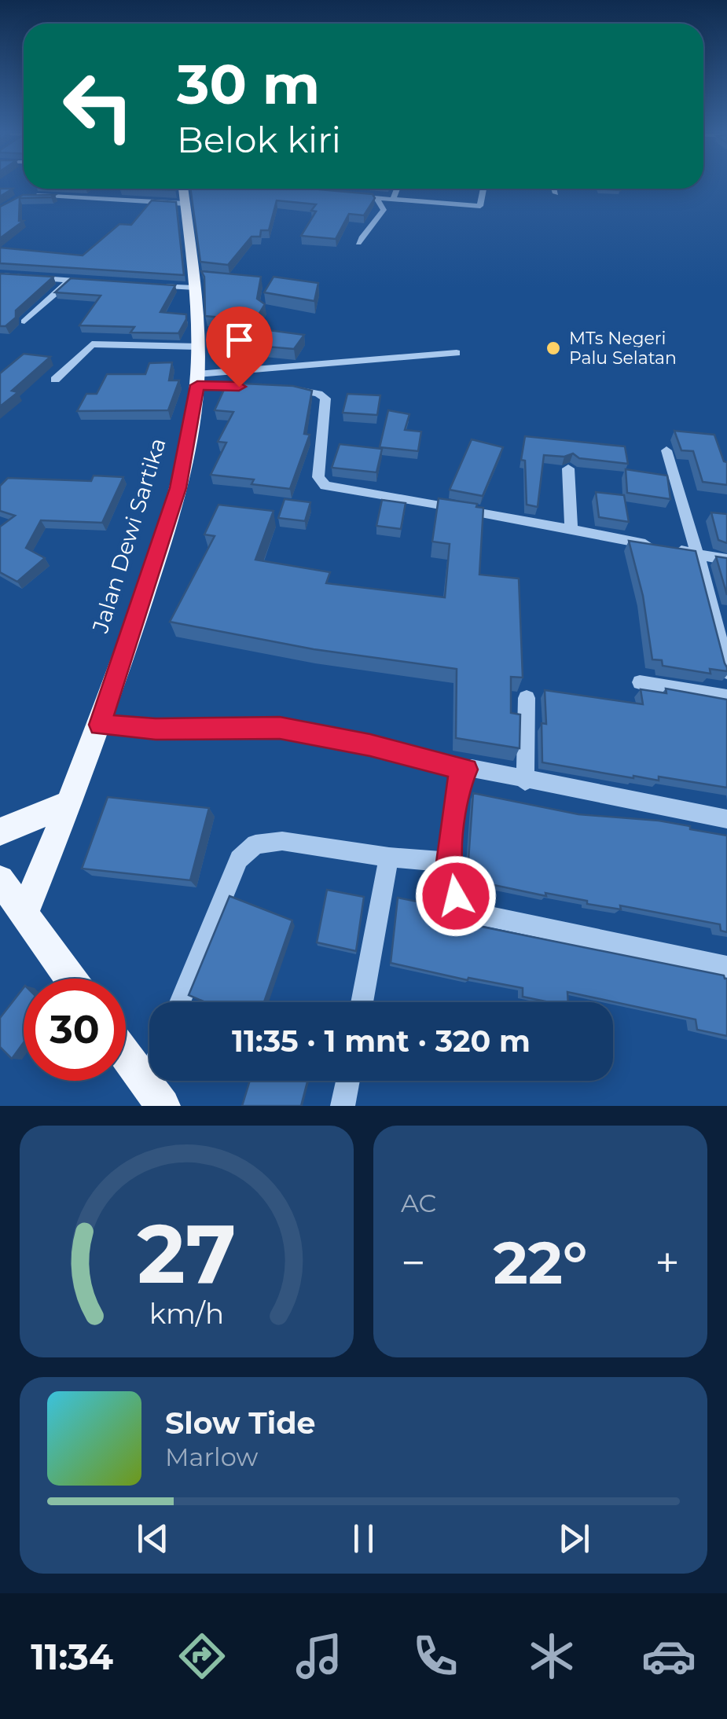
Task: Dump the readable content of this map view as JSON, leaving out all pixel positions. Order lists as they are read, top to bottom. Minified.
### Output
{"streets":{"main road":["Jalan Dewi Sartika"]},"places":["MTs Negeri Palu Selatan"],"page":{"turn":["30 m","Belok kiri"],"limit":"30","trip":"11:35 · 1 mnt · 320 m","tile":"AC","heat":["−","22°","+"],"song":["Slow Tide","Marlow"],"tabs":"11:34","gauge":["27","km/h"]}}
